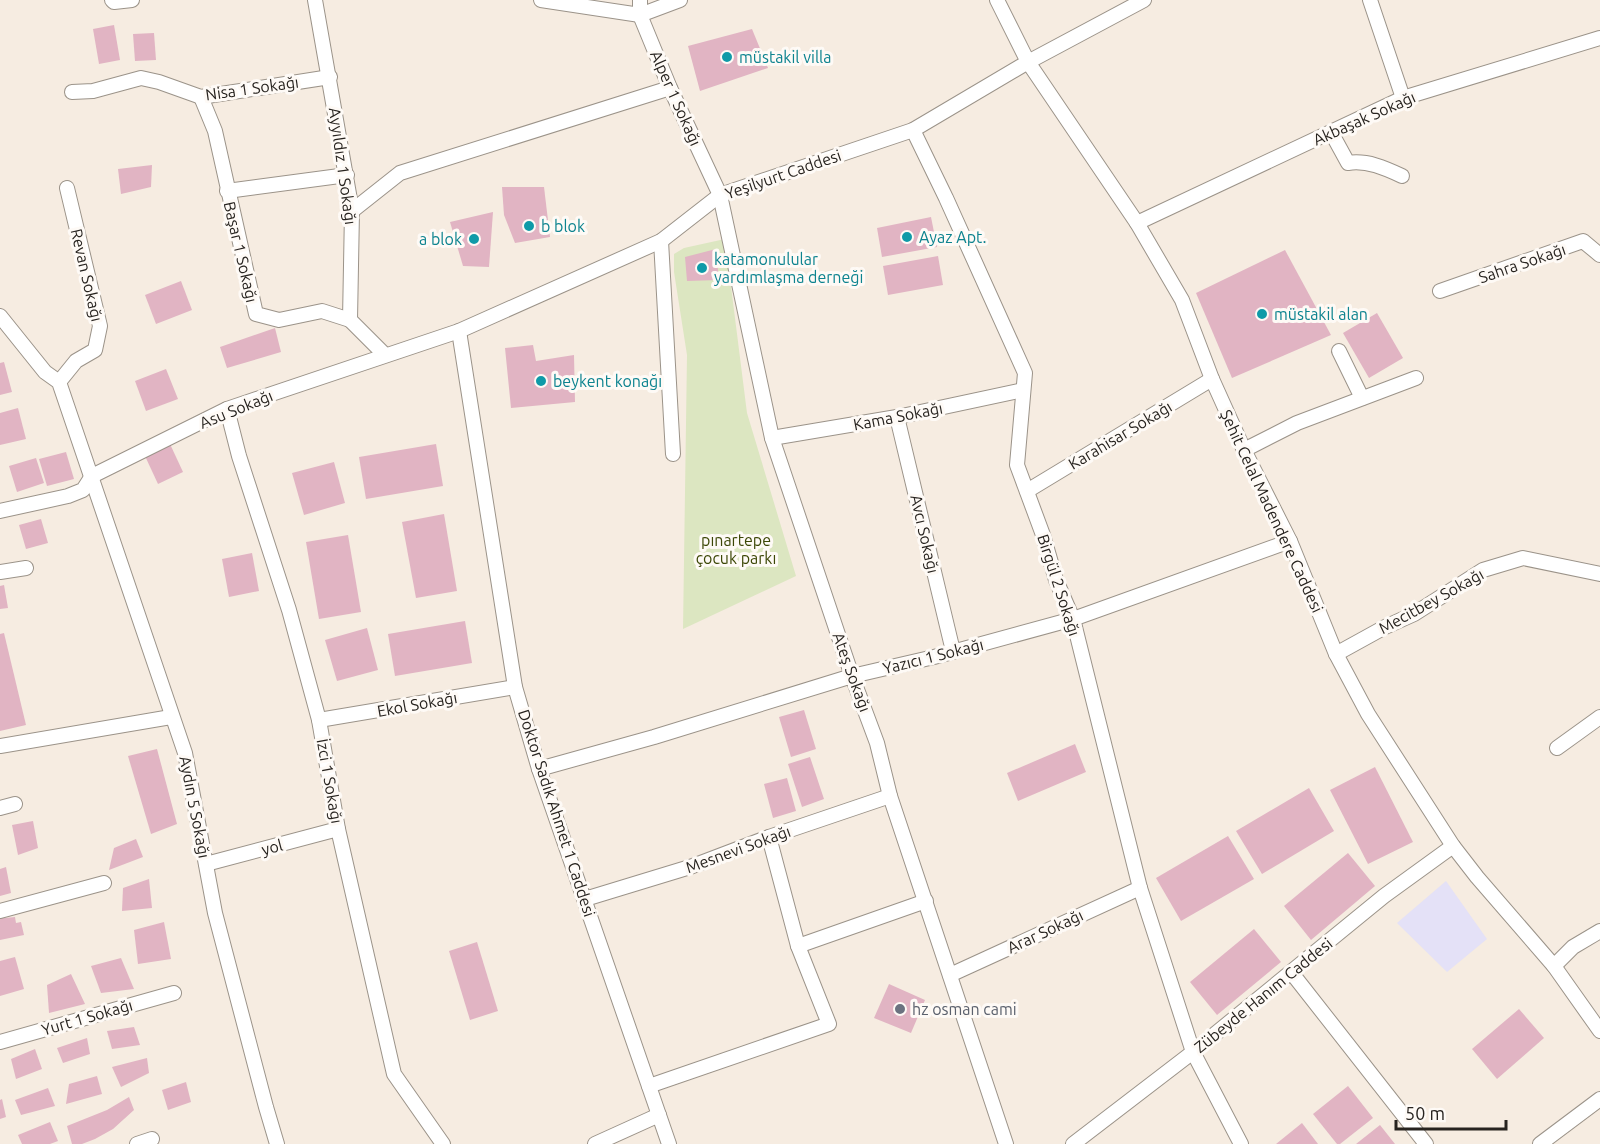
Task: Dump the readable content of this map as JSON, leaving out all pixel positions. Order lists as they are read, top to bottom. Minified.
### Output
{"streets":{"street":["Nisa 1 Sokağı","Alper 1 Sokağı","Akbaşak Sokağı","Ayyıldız 1 Sokağı","Yeşilyurt Caddesi","Başar 1 Sokağı","Sahra Sokağı","Revan Sokağı","Asu Sokağı","Kama Sokağı","Karahisar Sokağı","Şehit Celal Madendere Caddesi","Avcı Sokağı","Birgül 2 Sokağı","Mecitbey Sokağı","Yazıcı 1 Sokağı","Ateş Sokağı","Ekol Sokağı","İzci 1 Sokağı","Aydın 5 Sokağı","Doktor Sadık Ahmet 1 Caddesi","yol","Mesnevi Sokağı","Arar Sokağı","Zübeyde Hanım Caddesi","Yurt 1 Sokağı"]},"crossings":[["Nisa 1 Sokağı","Ayyıldız 1 Sokağı"],["Nisa 1 Sokağı","Başar 1 Sokağı"],["Alper 1 Sokağı","Yeşilyurt Caddesi"],["Alper 1 Sokağı","Ateş Sokağı"],["Akbaşak Sokağı","Şehit Celal Madendere Caddesi"],["Ayyıldız 1 Sokağı","Başar 1 Sokağı"],["Yeşilyurt Caddesi","Asu Sokağı"],["Yeşilyurt Caddesi","Şehit Celal Madendere Caddesi"],["Yeşilyurt Caddesi","Birgül 2 Sokağı"],["Yeşilyurt Caddesi","Ateş Sokağı"],["Yeşilyurt Caddesi","Doktor Sadık Ahmet 1 Caddesi"],["Revan Sokağı","Aydın 5 Sokağı"],["Asu Sokağı","İzci 1 Sokağı"],["Asu Sokağı","Aydın 5 Sokağı"],["Kama Sokağı","Avcı Sokağı"],["Kama Sokağı","Birgül 2 Sokağı"],["Kama Sokağı","Ateş Sokağı"],["Karahisar Sokağı","Şehit Celal Madendere Caddesi"],["Karahisar Sokağı","Birgül 2 Sokağı"],["Şehit Celal Madendere Caddesi","Mecitbey Sokağı"],["Şehit Celal Madendere Caddesi","Yazıcı 1 Sokağı"],["Şehit Celal Madendere Caddesi","Zübeyde Hanım Caddesi"],["Avcı Sokağı","Yazıcı 1 Sokağı"],["Birgül 2 Sokağı","Yazıcı 1 Sokağı"],["Birgül 2 Sokağı","Arar Sokağı"],["Birgül 2 Sokağı","Zübeyde Hanım Caddesi"],["Yazıcı 1 Sokağı","Ateş Sokağı"],["Yazıcı 1 Sokağı","Doktor Sadık Ahmet 1 Caddesi"],["Ateş Sokağı","Mesnevi Sokağı"],["Ateş Sokağı","Arar Sokağı"],["Ekol Sokağı","İzci 1 Sokağı"],["Ekol Sokağı","Doktor Sadık Ahmet 1 Caddesi"],["İzci 1 Sokağı","yol"],["Aydın 5 Sokağı","yol"],["Doktor Sadık Ahmet 1 Caddesi","Mesnevi Sokağı"]],"parks":["pınartepe çocuk parkı"],"places":["müstakil villa","b blok","Ayaz Apt.","a blok","katamonulular yardımlaşma derneği","müstakil alan","beykent konağı","hz osman cami"],"scale_bar":"50 m"}
